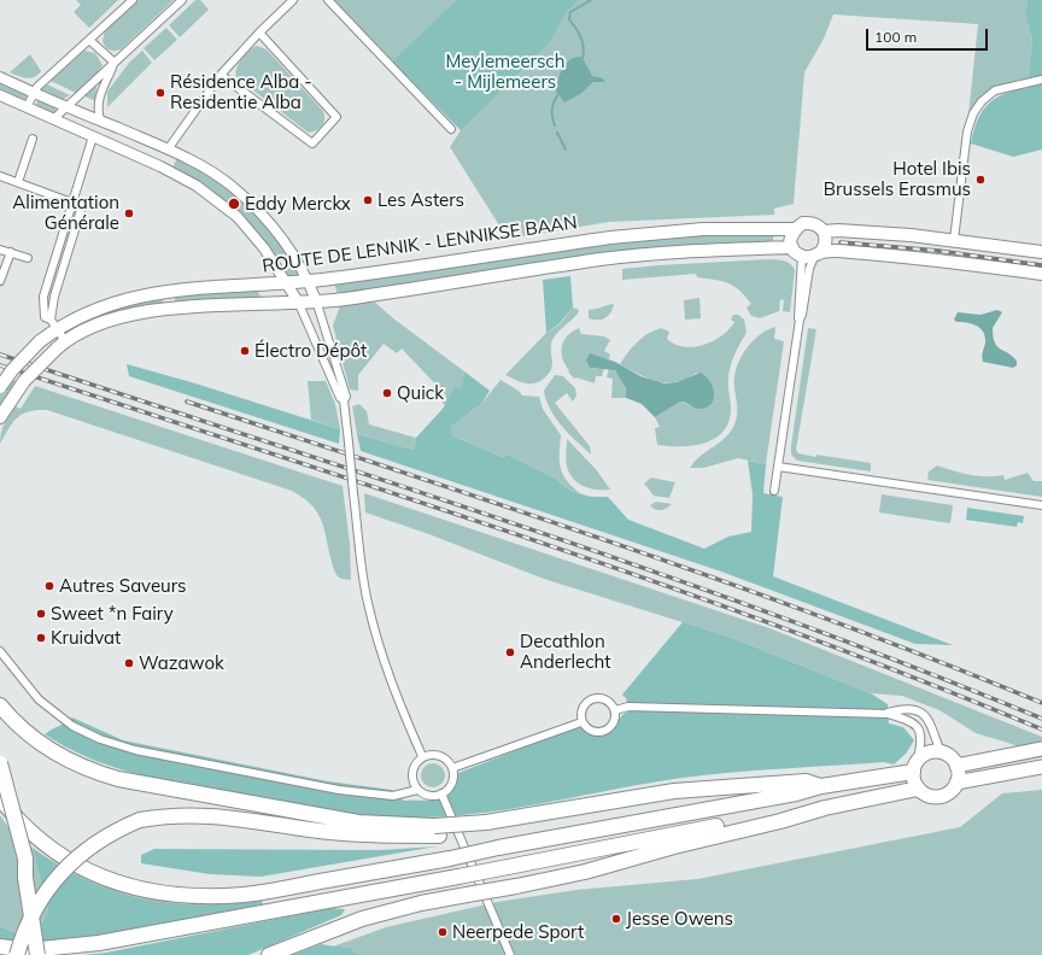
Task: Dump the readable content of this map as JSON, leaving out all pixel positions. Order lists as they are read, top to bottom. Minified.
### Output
{"streets":{"main road":["ROUTE DE LENNIK - LENNIKSE BAAN"]},"parks":["Meylemeersch - Mijlemeers"],"places":["Résidence Alba - Residentie Alba","Hotel Ibis Brussels Erasmus","Les Asters","Eddy Merckx","Alimentation Générale","Électro Dépôt","Quick","Autres Saveurs","Sweet *n Fairy","Kruidvat","Decathlon Anderlecht","Wazawok","Jesse Owens","Neerpede Sport"],"scale_bar":"100 m"}
